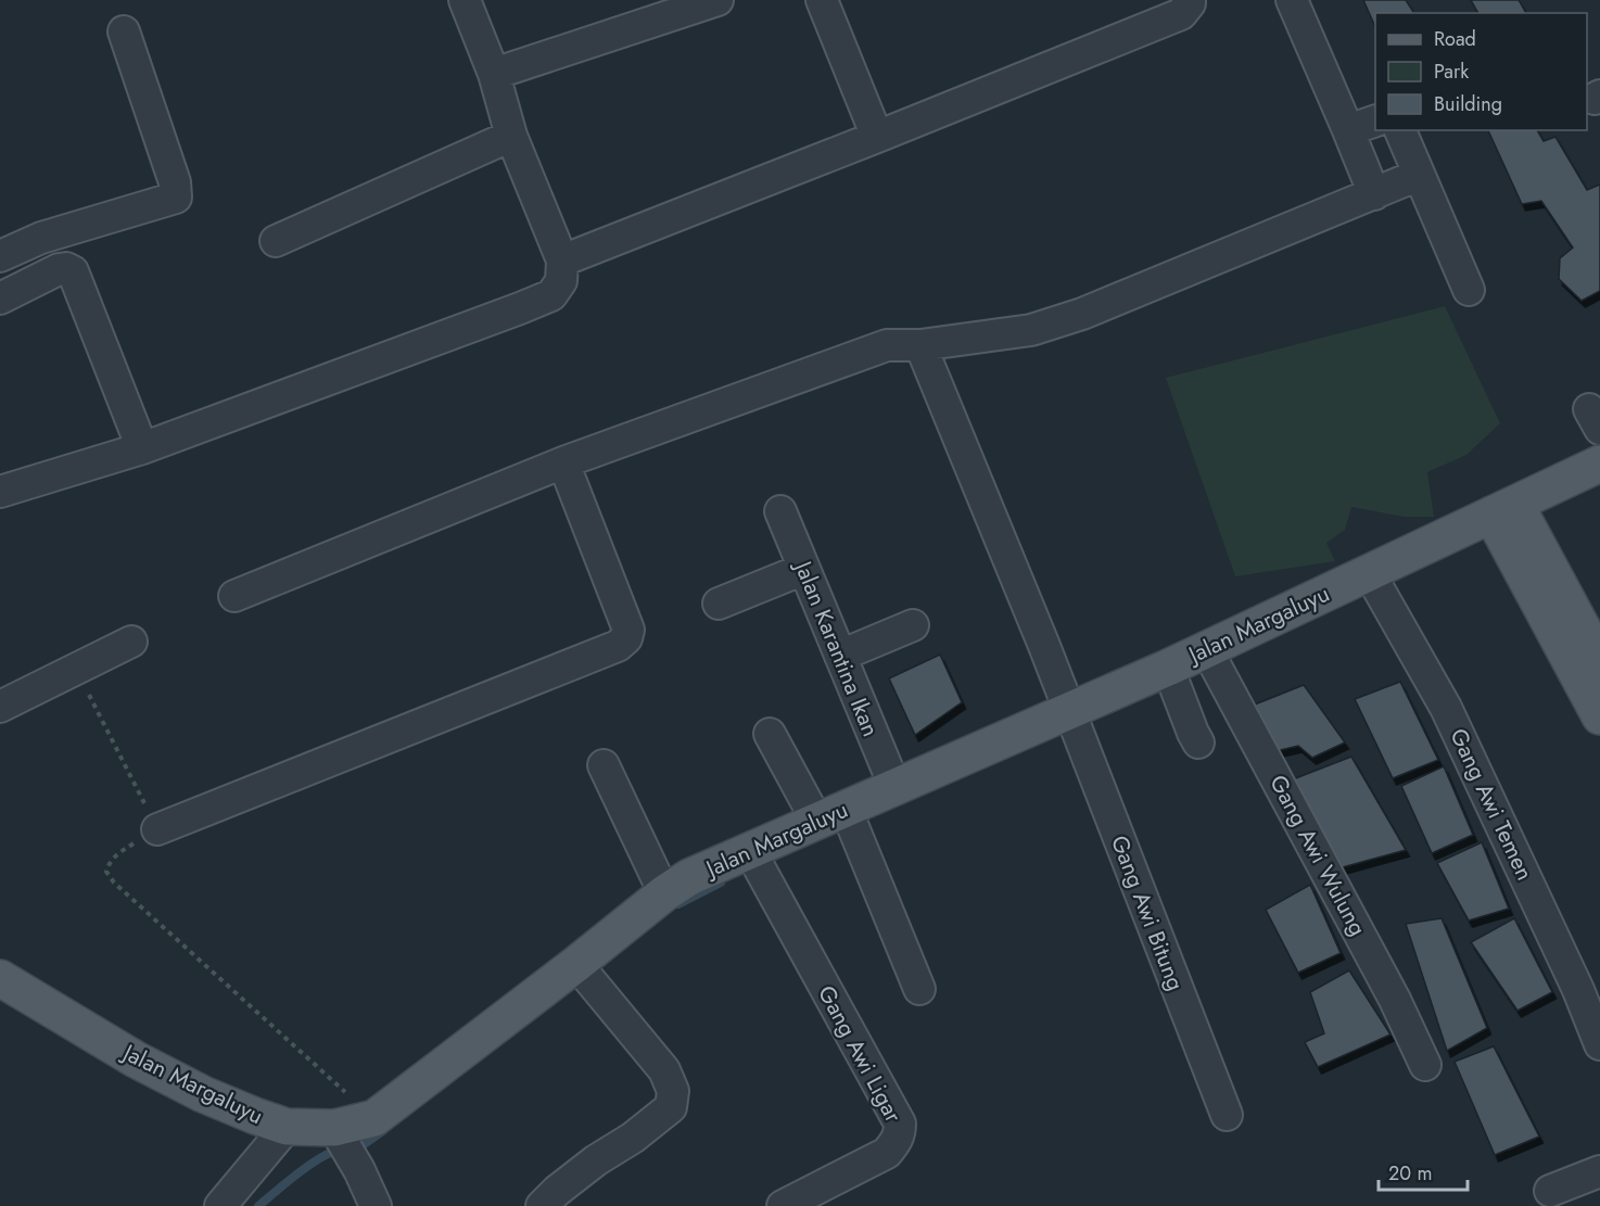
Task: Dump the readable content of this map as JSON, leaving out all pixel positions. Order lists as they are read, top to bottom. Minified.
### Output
{"streets":{"main road":["Jalan Margaluyu"],"street":["Jalan Karantina Ikan","Gang Awi Temen","Gang Awi Wulung","Gang Awi Bitung","Gang Awi Ligar"]},"crossings":[["Jalan Margaluyu","Jalan Karantina Ikan"],["Jalan Margaluyu","Gang Awi Temen"],["Jalan Margaluyu","Gang Awi Wulung"],["Jalan Margaluyu","Gang Awi Bitung"],["Jalan Margaluyu","Gang Awi Ligar"]],"legend":["Road","Park","Building"],"scale_bar":"20 m"}
